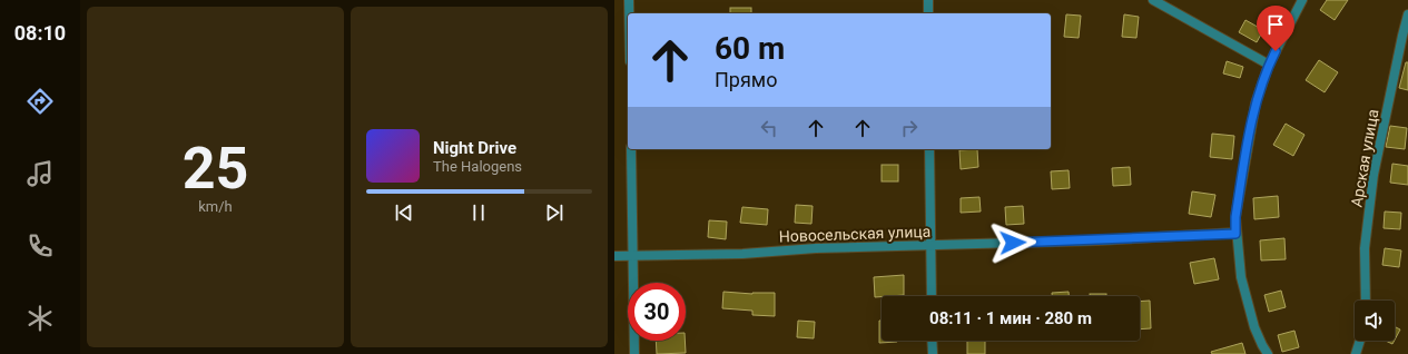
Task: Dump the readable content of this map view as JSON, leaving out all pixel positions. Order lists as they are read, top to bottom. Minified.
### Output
{"streets":{"street":["Арская улица","Новосельская улица"]},"page":{"tabs":"08:10","tile":["25","km/h"],"turn":["60 m","Прямо"],"song":["Night Drive","The Halogens"],"limit":"30","trip":"08:11 · 1 мин · 280 m"}}
